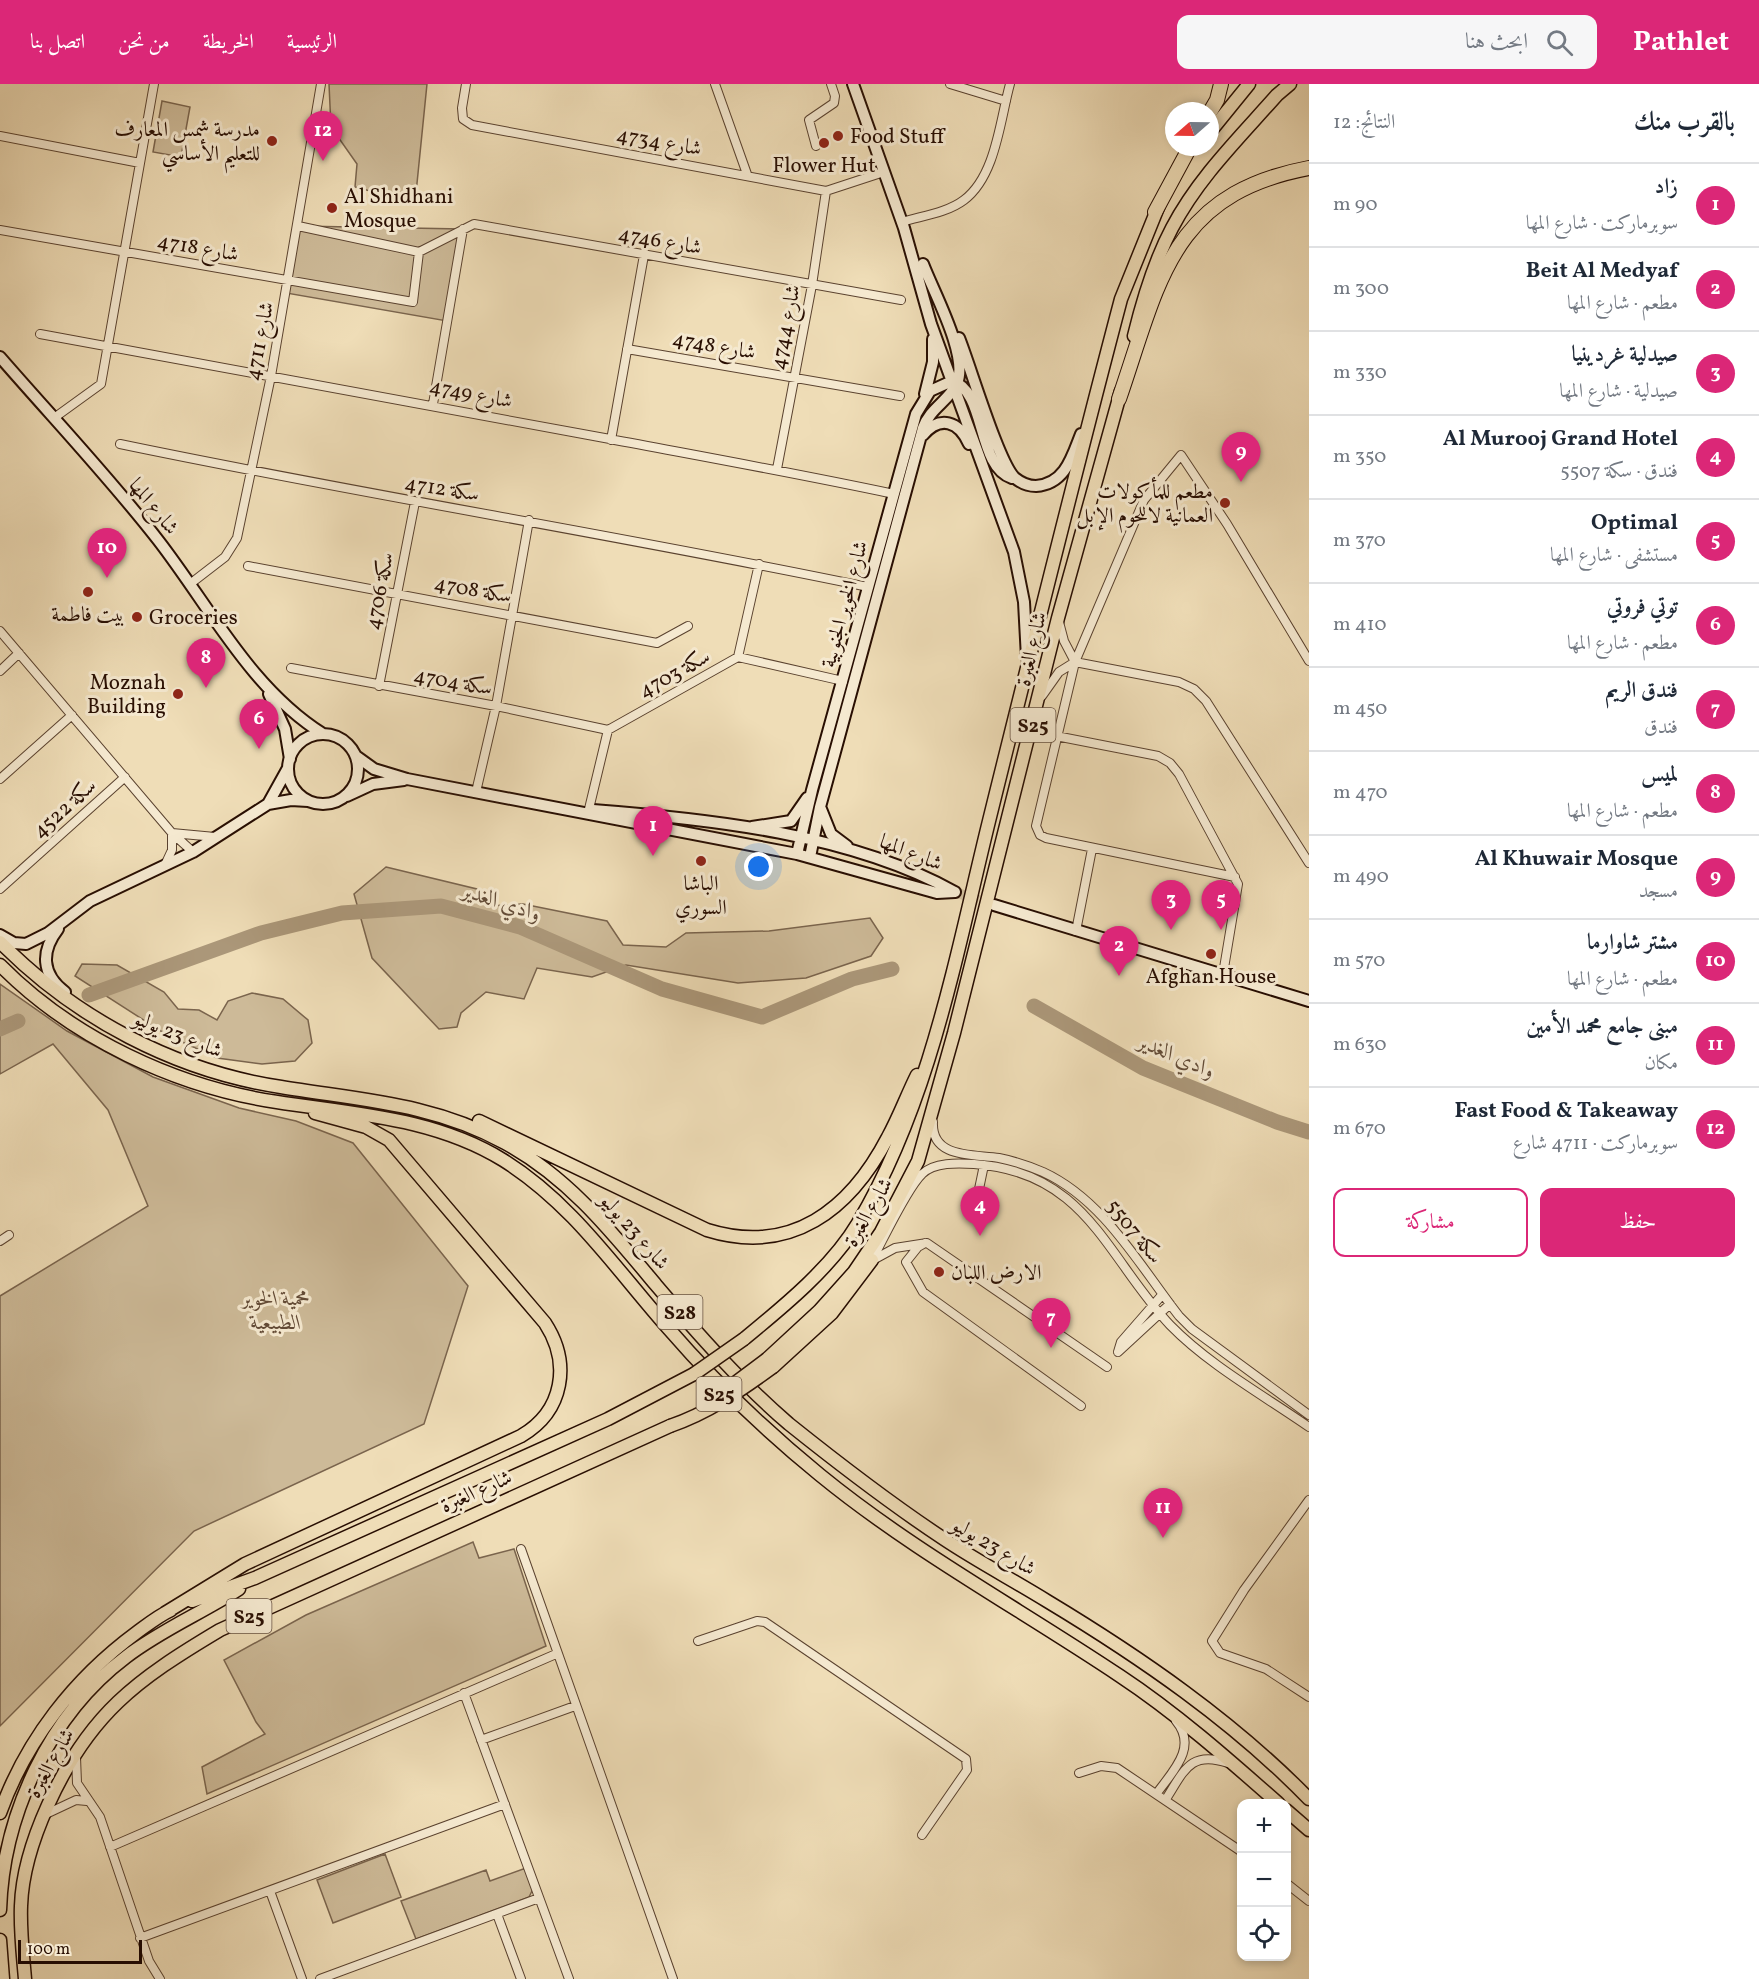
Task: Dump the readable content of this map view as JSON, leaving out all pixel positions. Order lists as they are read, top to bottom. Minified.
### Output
{"streets":{"main road":["شارع الغبرة","S25","شارع 23 يوليو","S28"],"street":["4734 شارع","4746 شارع","4718 شارع","4744 شارع","4711 شارع","4748 شارع","4749 شارع","سكة 4712","شارع المها","سكة 4708","4706 سكة","شارع الخوير الجنوبية","4703 سكة","سكة 4704","سكة 4522","سكة 5507"]},"crossings":[["4734 شارع","4744 شارع"],["4746 شارع","4718 شارع"],["4746 شارع","4744 شارع"],["4718 شارع","4711 شارع"],["4744 شارع","4748 شارع"],["4744 شارع","4749 شارع"],["4711 شارع","4749 شارع"],["4711 شارع","سكة 4712"],["4711 شارع","شارع المها"],["4749 شارع","شارع الخوير الجنوبية"],["سكة 4712","4706 سكة"],["سكة 4712","شارع الخوير الجنوبية"],["شارع المها","شارع الخوير الجنوبية"],["سكة 4708","4706 سكة"],["4706 سكة","سكة 4704"],["شارع الخوير الجنوبية","4703 سكة"],["شارع الغبرة","سكة 5507"],["4703 سكة","سكة 4704"]],"water":["وادي الغدير"],"parks":["محمية الخوير الطبيعية"],"places":["Food Stuff","مدرسة شمس المعارف للتعليم الأساسي","Flower Hut","Al Shidhani Mosque","مطعم للمأكولات العمانية لاللحوم الإبل","بيت فاطمة","Groceries","Moznah Building","الباشا السوري","Afghan House","الارض اللبان"],"scale_bar":"100 m","north":"left","page":{"header":"Pathlet","search":"ابحث هنا","nav":["الرئيسية","الخريطة","من نحن","اتصل بنا"],"heading":["بالقرب منك","النتائج: 12"],"pins":["12","9","10","8","6","1","3","5","2","4","7","11"],"list":[{"mark":"1","name":"زاد","note":"سوبرماركت · شارع المها","value":"90 m"},{"mark":"2","name":"Beit Al Medyaf","note":"مطعم · شارع المها","value":"300 m"},{"mark":"3","name":"صيدلية غردينيا","note":"صيدلية · شارع المها","value":"330 m"},{"mark":"4","name":"Al Murooj Grand Hotel","note":"فندق · سكة 5507","value":"350 m"},{"mark":"5","name":"Optimal","note":"مستشفى · شارع المها","value":"370 m"},{"mark":"6","name":"توتي فروتي","note":"مطعم · شارع المها","value":"410 m"},{"mark":"7","name":"فندق الريم","note":"فندق","value":"450 m"},{"mark":"8","name":"لميس","note":"مطعم · شارع المها","value":"470 m"},{"mark":"9","name":"Al Khuwair Mosque","note":"مسجد","value":"490 m"},{"mark":"10","name":"مشتر شاوارما","note":"مطعم · شارع المها","value":"570 m"},{"mark":"11","name":"مبنى جامع محمد الأمين","note":"مكان","value":"630 m"},{"mark":"12","name":"Fast Food & Takeaway","note":"سوبرماركت · 4711 شارع","value":"670 m"}],"buttons":["حفظ","مشاركة"],"map_buttons":["+","−"],"scale":"100 m"}}
